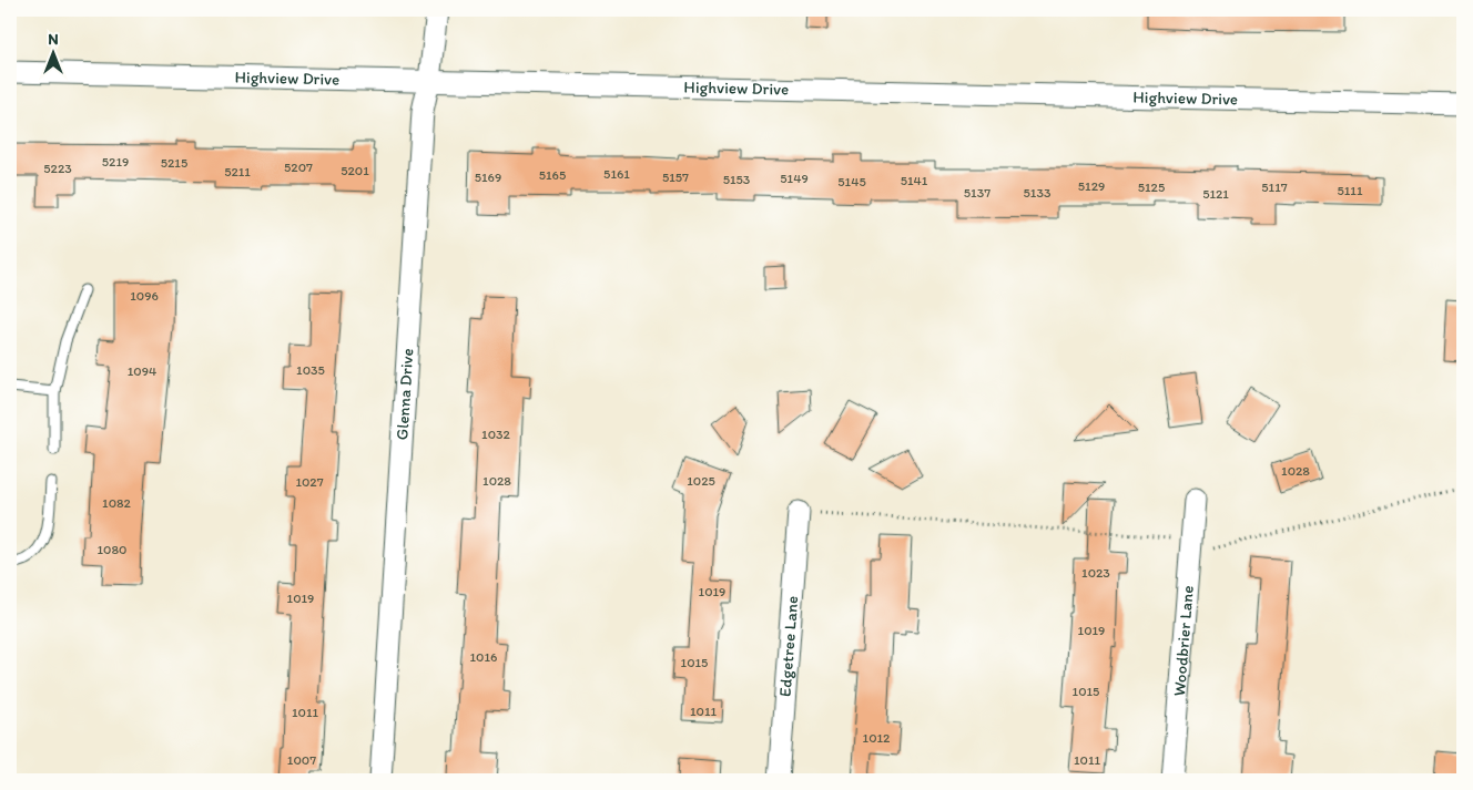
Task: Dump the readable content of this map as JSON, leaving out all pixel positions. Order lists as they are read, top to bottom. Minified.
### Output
{"streets":{"street":["Highview Drive","Glenna Drive","Woodbrier Lane","Edgetree Lane"]},"crossings":[["Highview Drive","Glenna Drive"]],"house_numbers":["5219","5215","5207","5223","5201","5211","5161","5165","5169","5157","5149","5153","5141","5145","5129","5125","5117","5111","5137","5133","5121","1096","1035","1094","1032","1028","1028","1025","1027","1082","1080","1023","1019","1019","1019","1016","1015","1015","1011","1011","1012","1007","1011"],"north":"top"}
